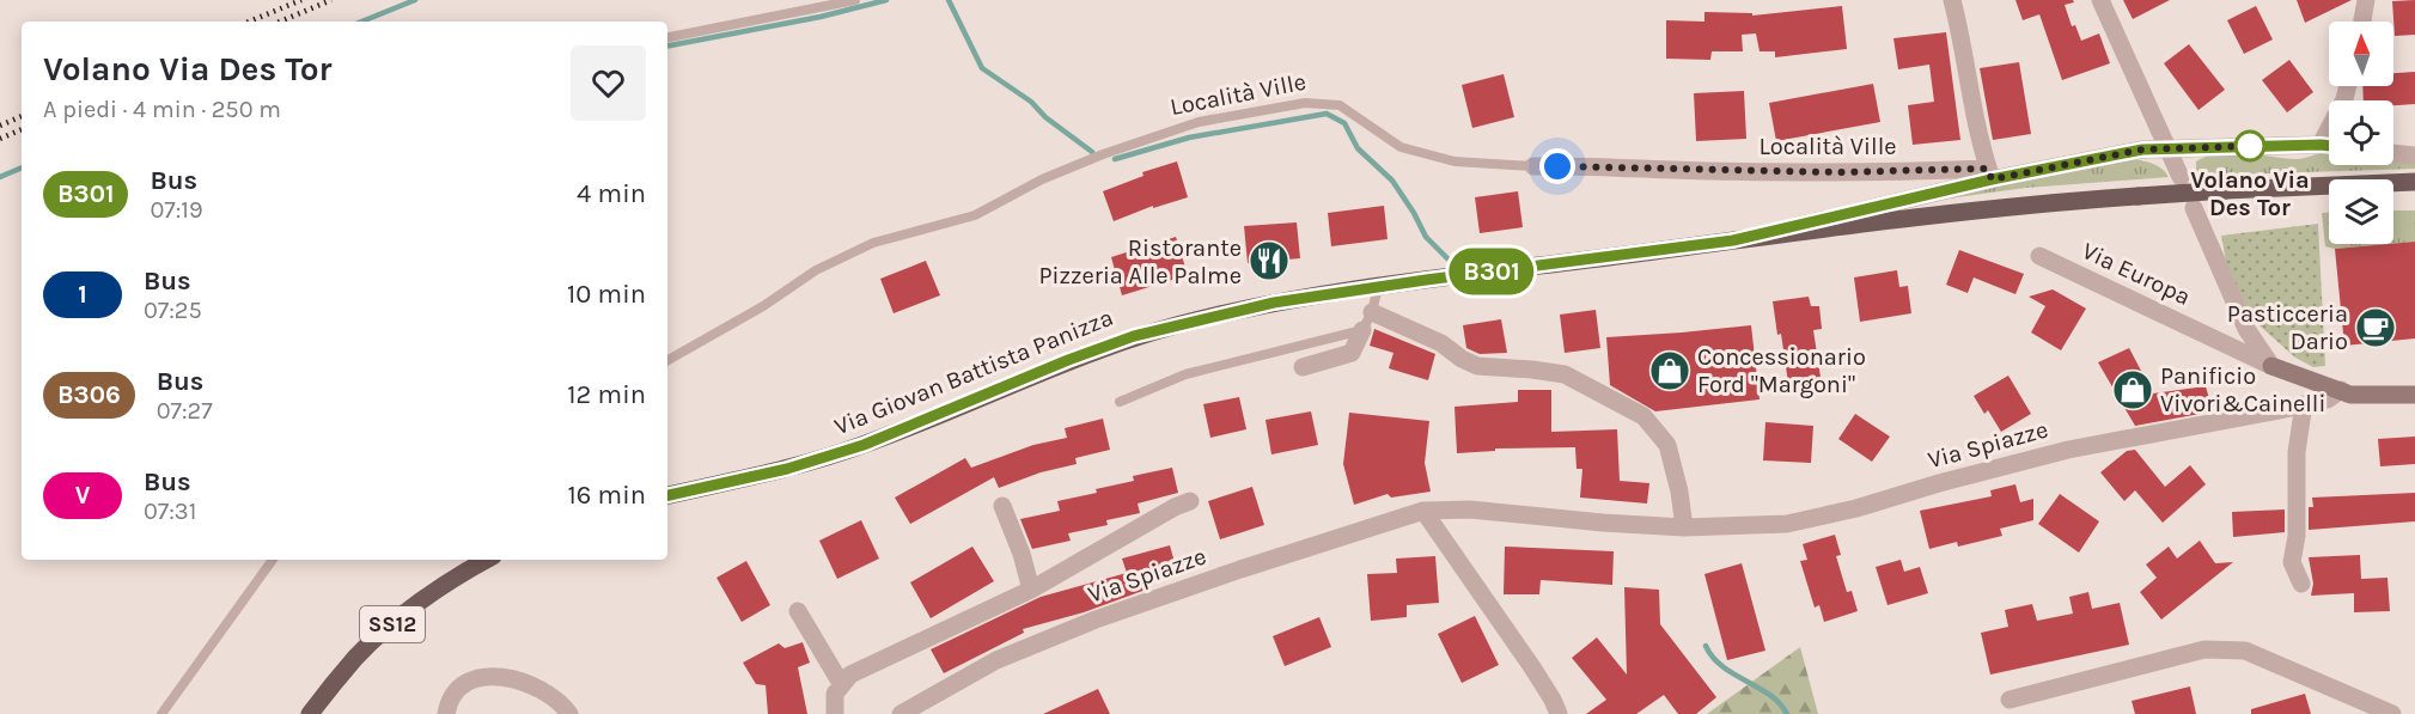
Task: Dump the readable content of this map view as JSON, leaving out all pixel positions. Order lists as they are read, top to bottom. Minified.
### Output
{"streets":{"main road":["Via Giovan Battista Panizza","SS12"],"street":["Località Ville","Via Europa","Via Spiazze"]},"crossings":[["Via Europa","Via Spiazze"]],"places":{"other":["Volano Via Des Tor"],"restaurant":["Ristorante Pizzeria Alle Palme"],"cafe":["Pasticceria Dario"],"shop":["Concessionario Ford \"Margoni\"","Panificio Vivori&Cainelli"]},"lines":["bus line B301"],"north":"top","page":{"on_map":"B301","heading":["Volano Via Des Tor","A piedi · 4 min · 250 m"],"list":[{"mark":"B301","name":"Bus","note":"07:19","value":"4 min"},{"mark":"1","name":"Bus","note":"07:25","value":"10 min"},{"mark":"B306","name":"Bus","note":"07:27","value":"12 min"},{"mark":"V","name":"Bus","note":"07:31","value":"16 min"}]}}
